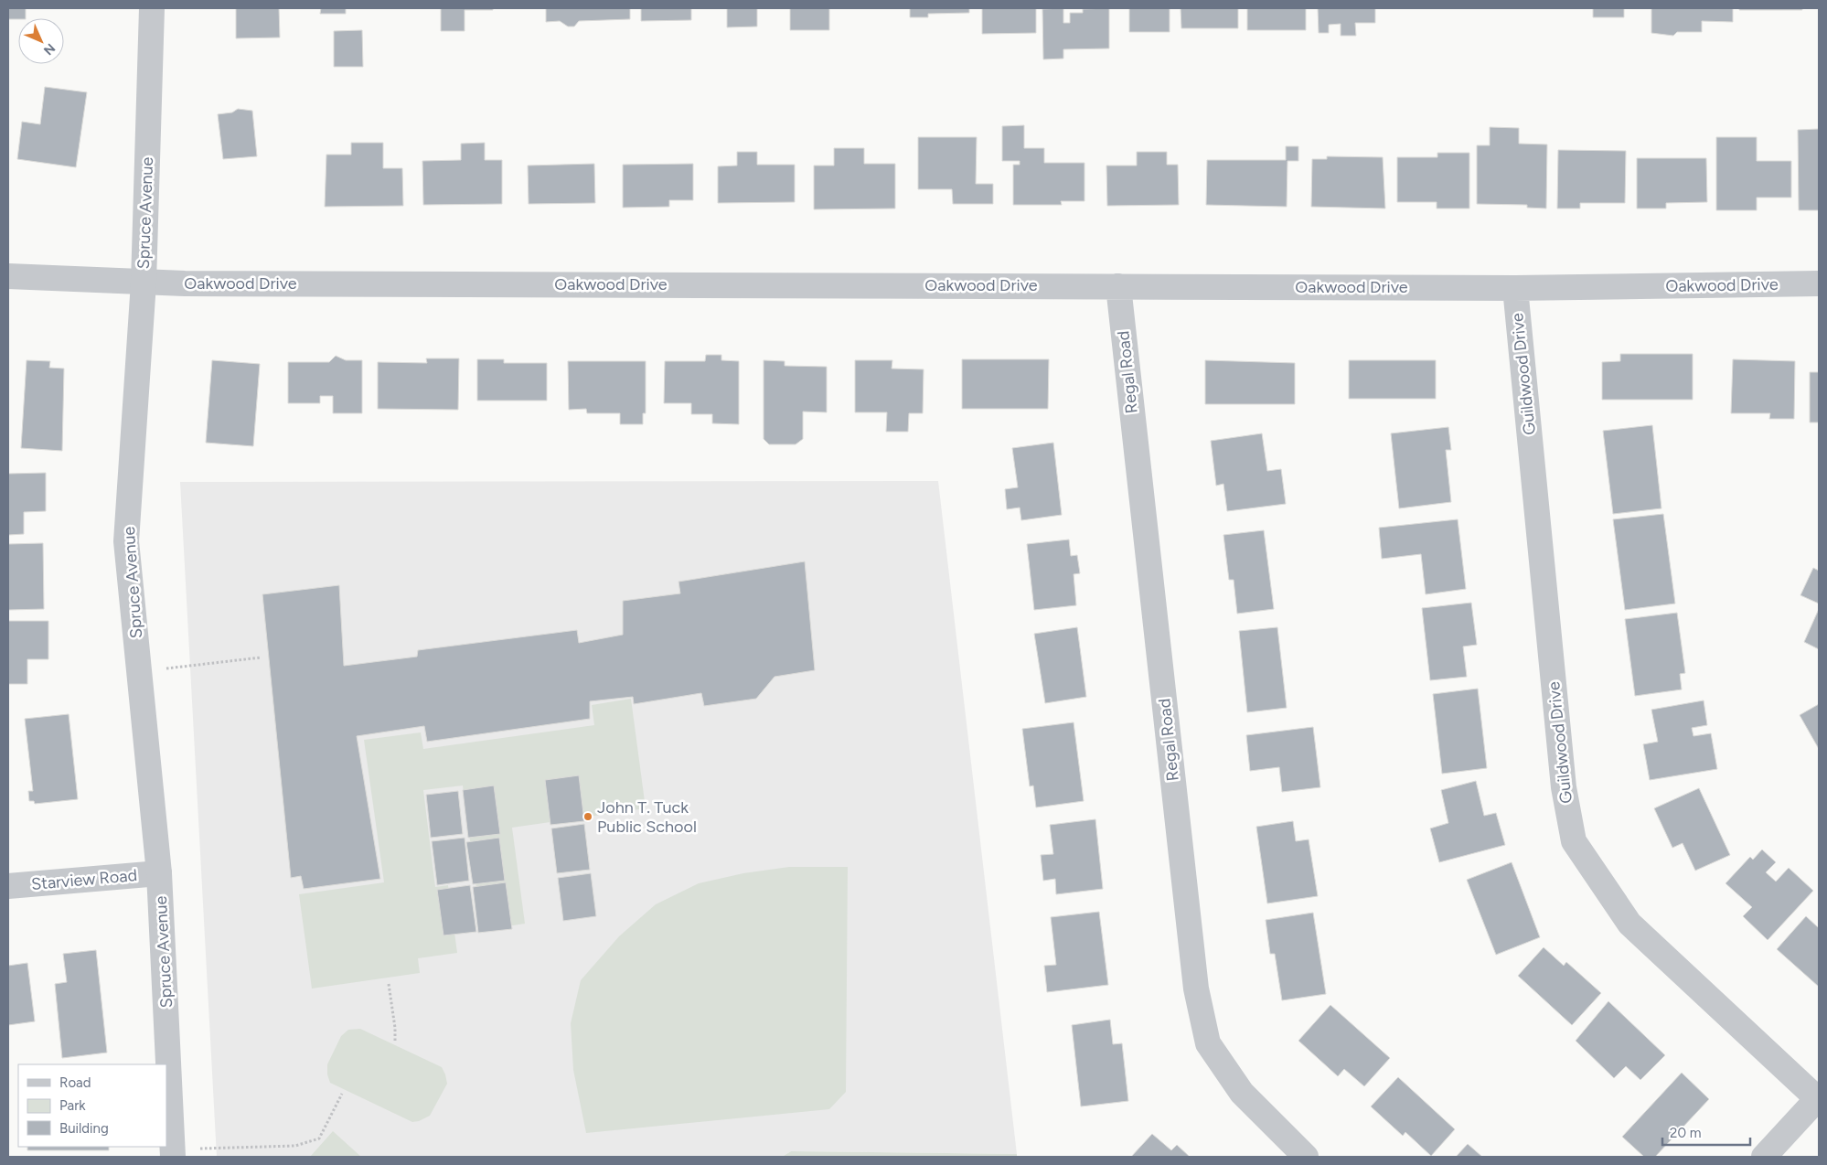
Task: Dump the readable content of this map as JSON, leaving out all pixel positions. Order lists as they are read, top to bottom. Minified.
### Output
{"streets":{"street":["Spruce Avenue","Oakwood Drive","Regal Road","Guildwood Drive","Starview Road"]},"crossings":[["Spruce Avenue","Oakwood Drive"],["Spruce Avenue","Starview Road"],["Oakwood Drive","Regal Road"],["Oakwood Drive","Guildwood Drive"]],"places":["John T. Tuck Public School"],"legend":["Road","Park","Building"],"scale_bar":"20 m","north":"bottom right"}
